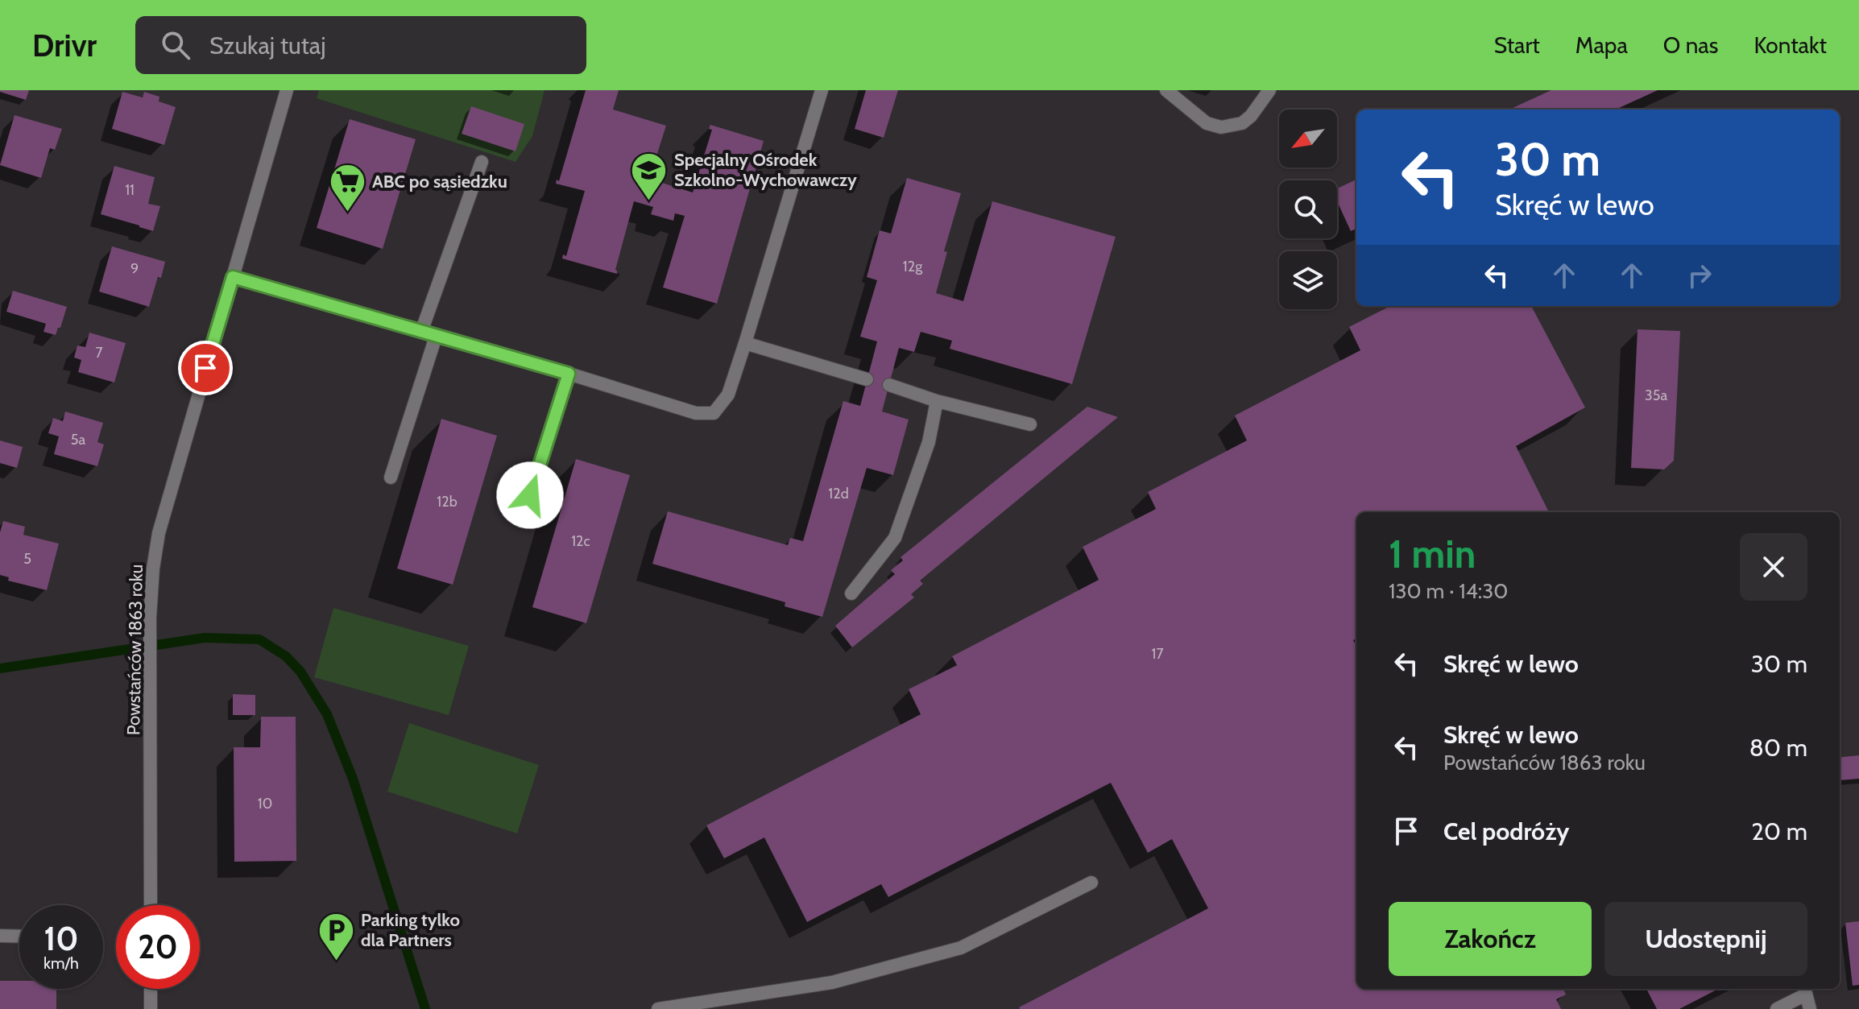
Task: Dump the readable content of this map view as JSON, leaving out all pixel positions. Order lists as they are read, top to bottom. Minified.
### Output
{"streets":{"street":["Powstańców 1863 roku"]},"places":{"school or university":["Specjalny Ośrodek Szkolno-Wychowawczy"],"supermarket":["ABC po sąsiedzku"],"parking":["Parking tylko dla Partners"]},"house_numbers":["11","12g","9","7","35a","5a","12d","12b","12c","5","17","10"],"north":"bottom left","page":{"header":"Drivr","search":"Szukaj tutaj","nav":["Start","Mapa","O nas","Kontakt"],"turn":["30 m","Skręć w lewo"],"heading":["1 min","130 m · 14:30"],"list":[{"name":"Skręć w lewo","value":"30 m"},{"name":"Skręć w lewo","note":"Powstańców 1863 roku","value":"80 m"},{"name":"Cel podróży","value":"20 m"}],"buttons":["Zakończ","Udostępnij"],"speed":"10 km/h","limit":"20"}}
